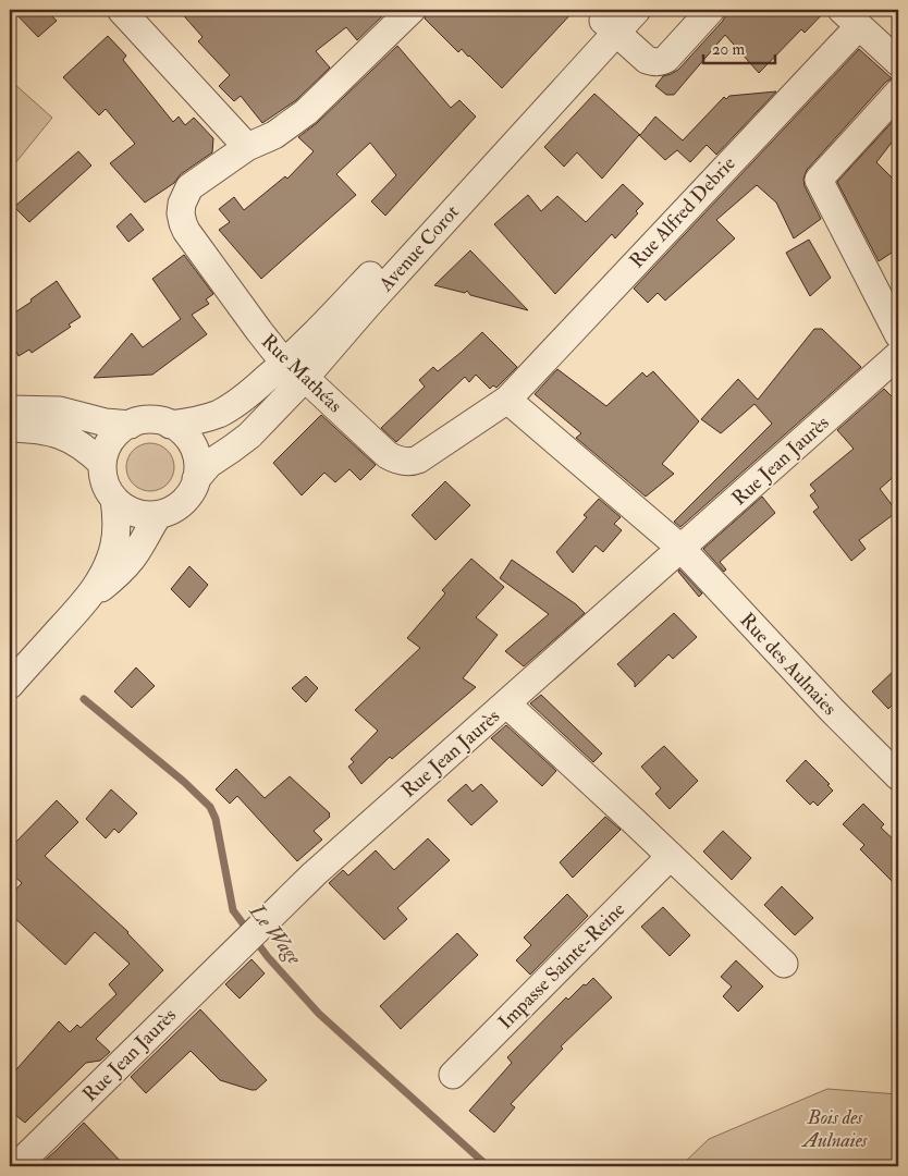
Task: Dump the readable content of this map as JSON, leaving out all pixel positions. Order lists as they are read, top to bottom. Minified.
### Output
{"streets":{"street":["Rue Alfred Debrie","Avenue Corot","Rue Mathéas","Rue Jean Jaurès","Rue des Aulnaies","Impasse Sainte-Reine"]},"crossings":[["Rue Alfred Debrie","Rue Mathéas"],["Avenue Corot","Rue Mathéas"],["Rue Jean Jaurès","Rue des Aulnaies"]],"water":["Le Wage"],"parks":["Bois des Aulnaies"],"scale_bar":"20 m"}
